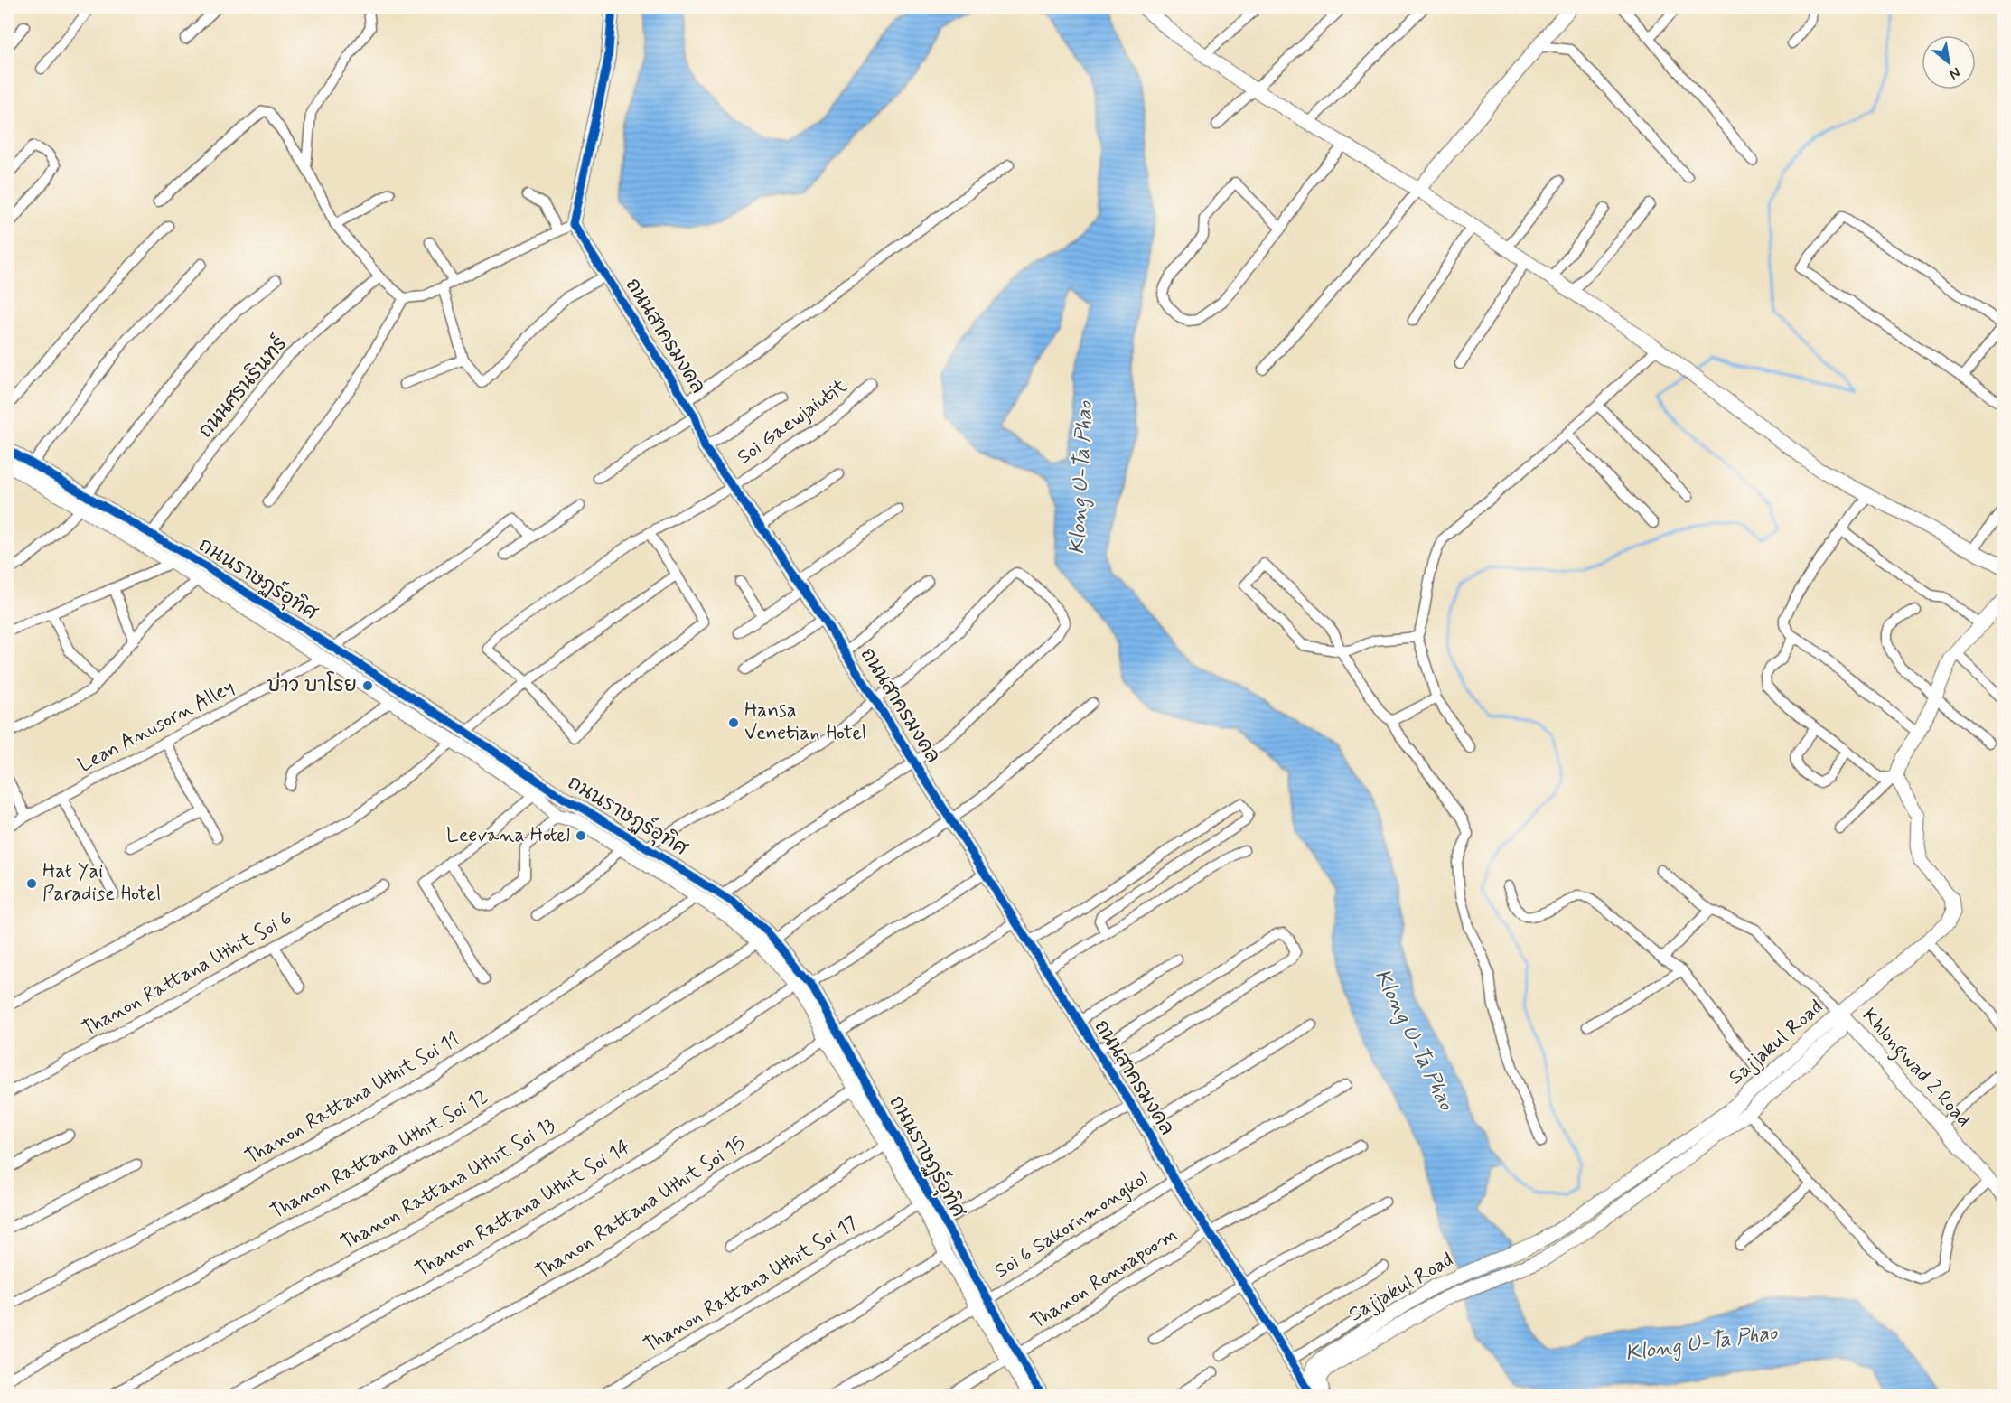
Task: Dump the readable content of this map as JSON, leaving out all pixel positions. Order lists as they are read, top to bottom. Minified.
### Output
{"streets":{"street":["ถนนสาครมงคล","ถนนศรนรินทร์","Soi Gaewjaiutit","ถนนราษฏร์อุทิศ","Lean Anusorn Alley","Thanon Rattana Uthit Soi 6","Sajjakul Road","Khlongwad 2 Road","Thanon Rattana Uthit Soi 11","Thanon Rattana Uthit Soi 12","Thanon Rattana Uthit Soi 13","Thanon Rattana Uthit Soi 15","Thanon Rattana Uthit Soi 14","Soi 6 Sakornmongkol","Thanon Ronnapoom","Thanon Rattana Uthit Soi 17"]},"crossings":[["ถนนสาครมงคล","Soi Gaewjaiutit"],["ถนนสาครมงคล","Sajjakul Road"],["ถนนสาครมงคล","Thanon Rattana Uthit Soi 13"],["ถนนสาครมงคล","Thanon Rattana Uthit Soi 14"],["ถนนสาครมงคล","Soi 6 Sakornmongkol"],["ถนนสาครมงคล","Thanon Ronnapoom"],["ถนนศรนรินทร์","ถนนราษฏร์อุทิศ"],["ถนนราษฏร์อุทิศ","Lean Anusorn Alley"],["ถนนราษฏร์อุทิศ","Thanon Rattana Uthit Soi 11"],["ถนนราษฏร์อุทิศ","Thanon Rattana Uthit Soi 12"],["ถนนราษฏร์อุทิศ","Thanon Rattana Uthit Soi 13"],["ถนนราษฏร์อุทิศ","Thanon Rattana Uthit Soi 15"],["ถนนราษฏร์อุทิศ","Thanon Rattana Uthit Soi 14"],["ถนนราษฏร์อุทิศ","Soi 6 Sakornmongkol"],["ถนนราษฏร์อุทิศ","Thanon Ronnapoom"],["ถนนราษฏร์อุทิศ","Thanon Rattana Uthit Soi 17"],["Sajjakul Road","Khlongwad 2 Road"]],"water":["Klong U-Ta Phao"],"places":["บ่าว บาโรย","Hansa Venetian Hotel","Leevana Hotel","Hat Yai Paradise Hotel"],"north":"bottom right"}
